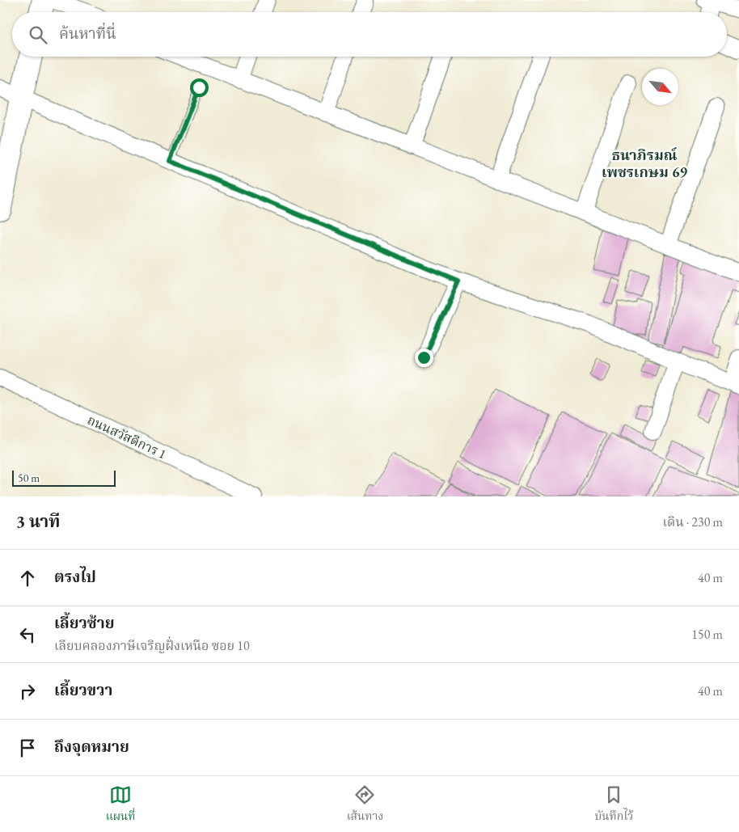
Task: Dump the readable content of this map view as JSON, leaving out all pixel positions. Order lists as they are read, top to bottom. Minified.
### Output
{"streets":{"street":["ถนนสวัสดิการ 1"]},"districts":["ธนาภิรมณ์ เพชรเกษม 69"],"scale_bar":"50 m","north":"bottom right","page":{"search":"ค้นหาที่นี่","scale":"50 m","heading":["3 นาที","เดิน · 230 m"],"list":[["ตรงไป","40 m"],["เลี้ยวซ้าย","เลียบคลองภาษีเจริญฝั่งเหนือ ซอย 10","150 m"],["เลี้ยวขวา","40 m"],"ถึงจุดหมาย"],"nav":["แผนที่","เส้นทาง","บันทึกไว้"]}}
